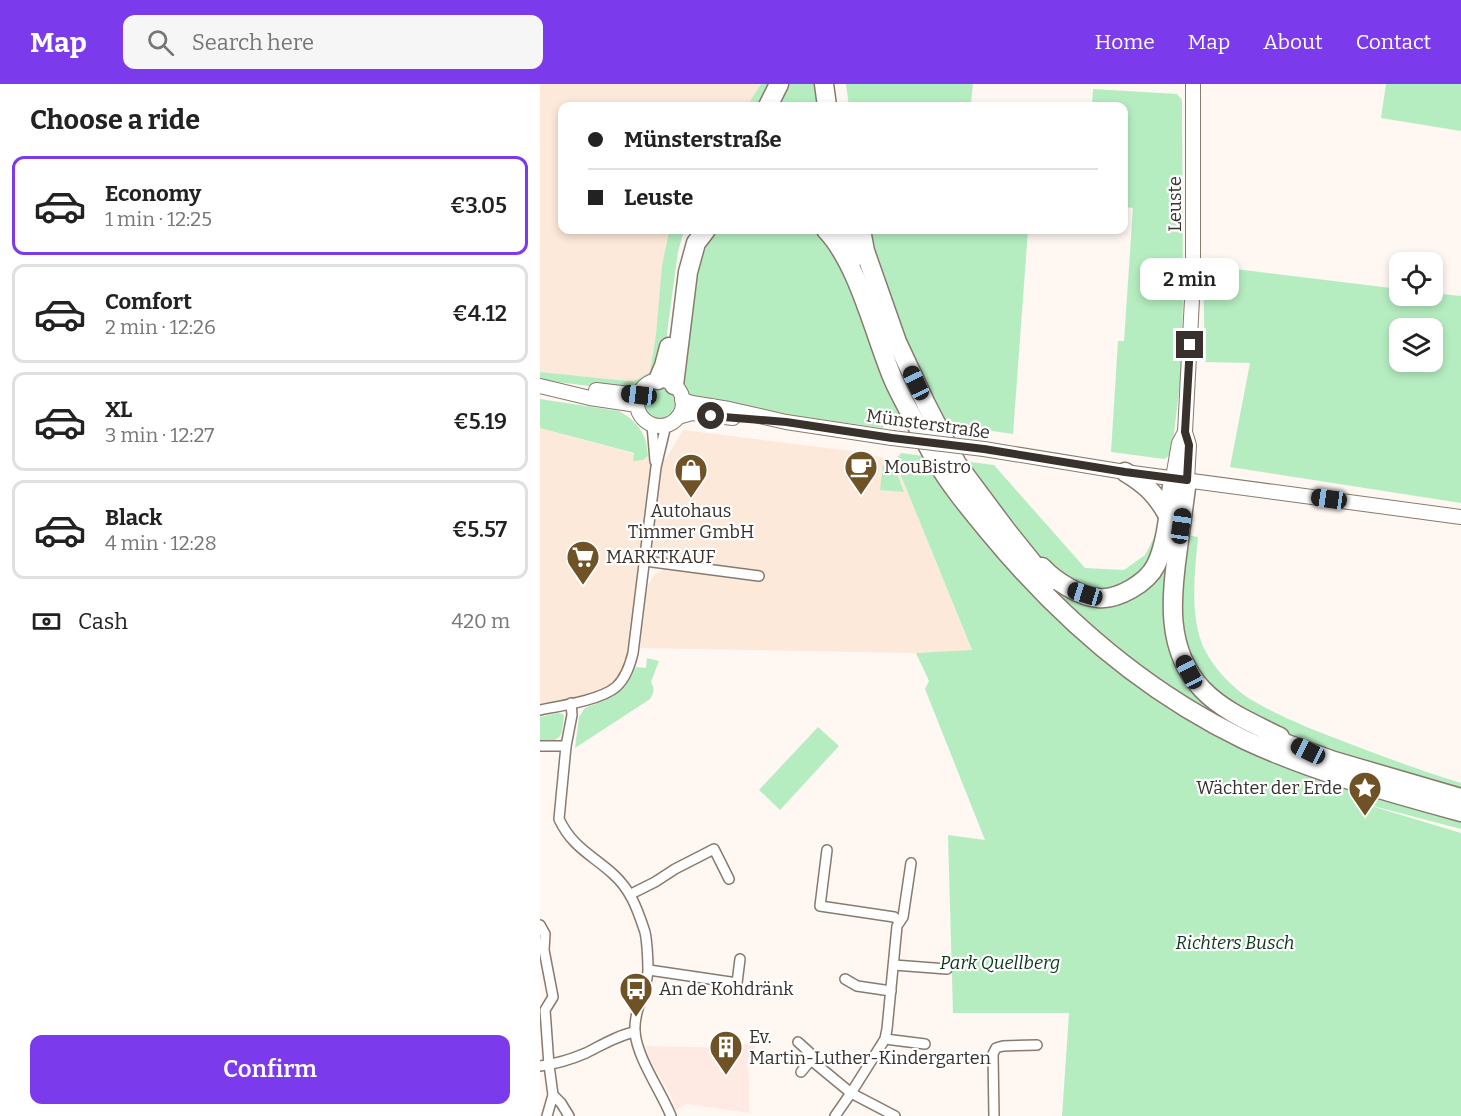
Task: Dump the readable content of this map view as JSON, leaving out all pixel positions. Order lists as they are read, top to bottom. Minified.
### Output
{"streets":{"main road":["Leuste","Münsterstraße"]},"crossings":[["Leuste","Münsterstraße"]],"parks":["Richters Busch","Park Quellberg"],"places":{"cafe":["MouBistro"],"shop":["Autohaus Timmer GmbH"],"supermarket":["MARKTKAUF"],"place":["Wächter der Erde"],"bus stop":["An de Kohdränk"],"building":["Ev. Martin-Luther-Kindergarten"]},"page":{"header":"Map","search":"Search here","nav":["Home","Map","About","Contact"],"heading":"Choose a ride","banner":["Münsterstraße","Leuste"],"list":[{"name":"Economy","note":"1 min · 12:25","value":"€3.05"},{"name":"Comfort","note":"2 min · 12:26","value":"€4.12"},{"name":"XL","note":"3 min · 12:27","value":"€5.19"},{"name":"Black","note":"4 min · 12:28","value":"€5.57"}],"bubble":"2 min","pay":["Cash","420 m"],"buttons":"Confirm"}}
